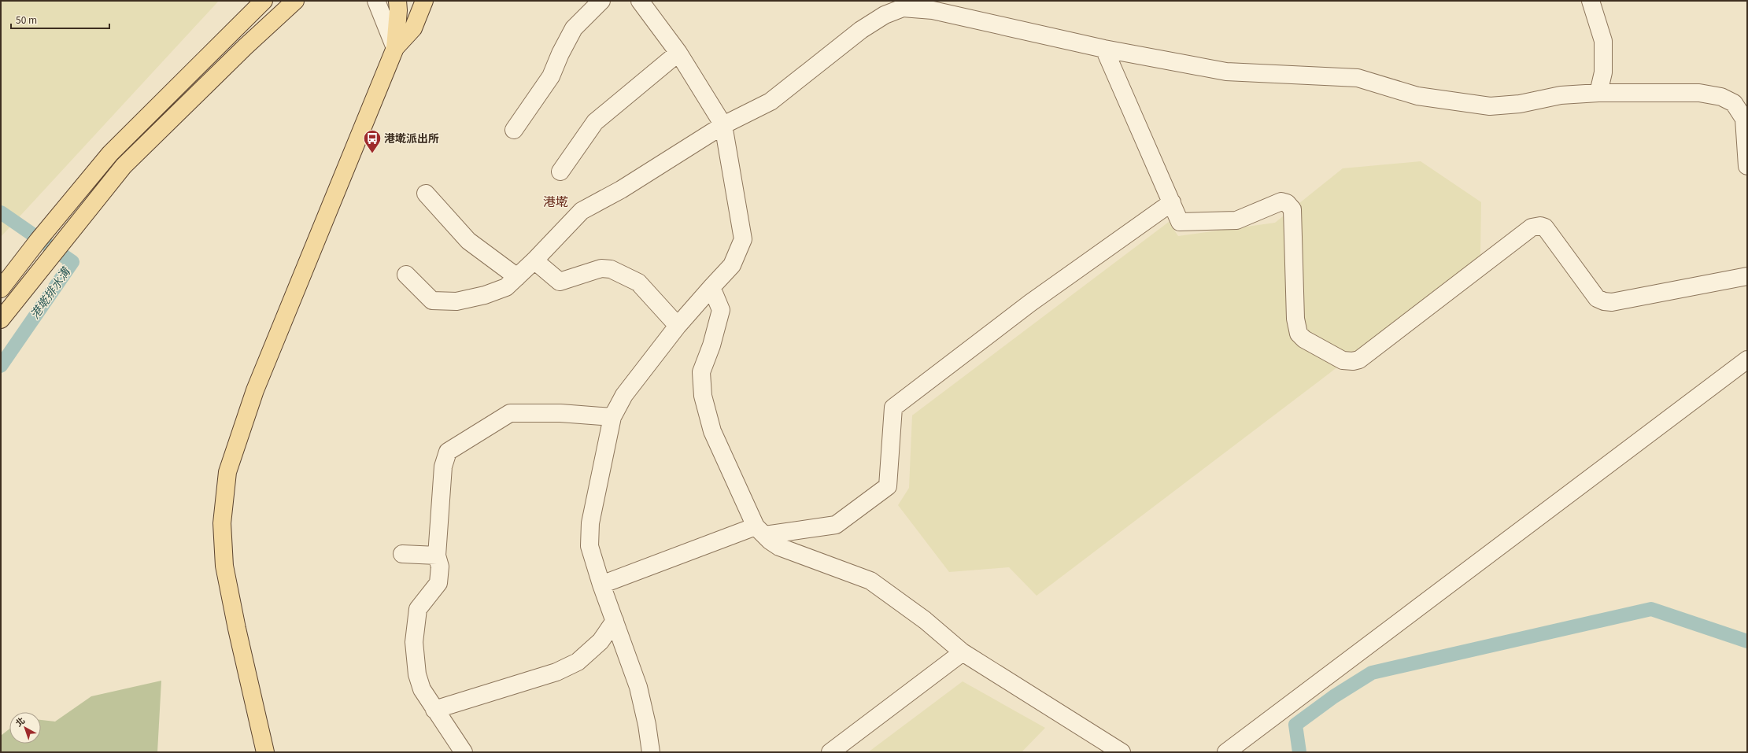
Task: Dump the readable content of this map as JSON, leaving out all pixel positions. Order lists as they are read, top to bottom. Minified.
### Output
{"districts":["港墘"],"water":["港墘排水溝"],"places":{"bus stop":["港墘派出所"]},"scale_bar":"50 m","north":"top left"}
